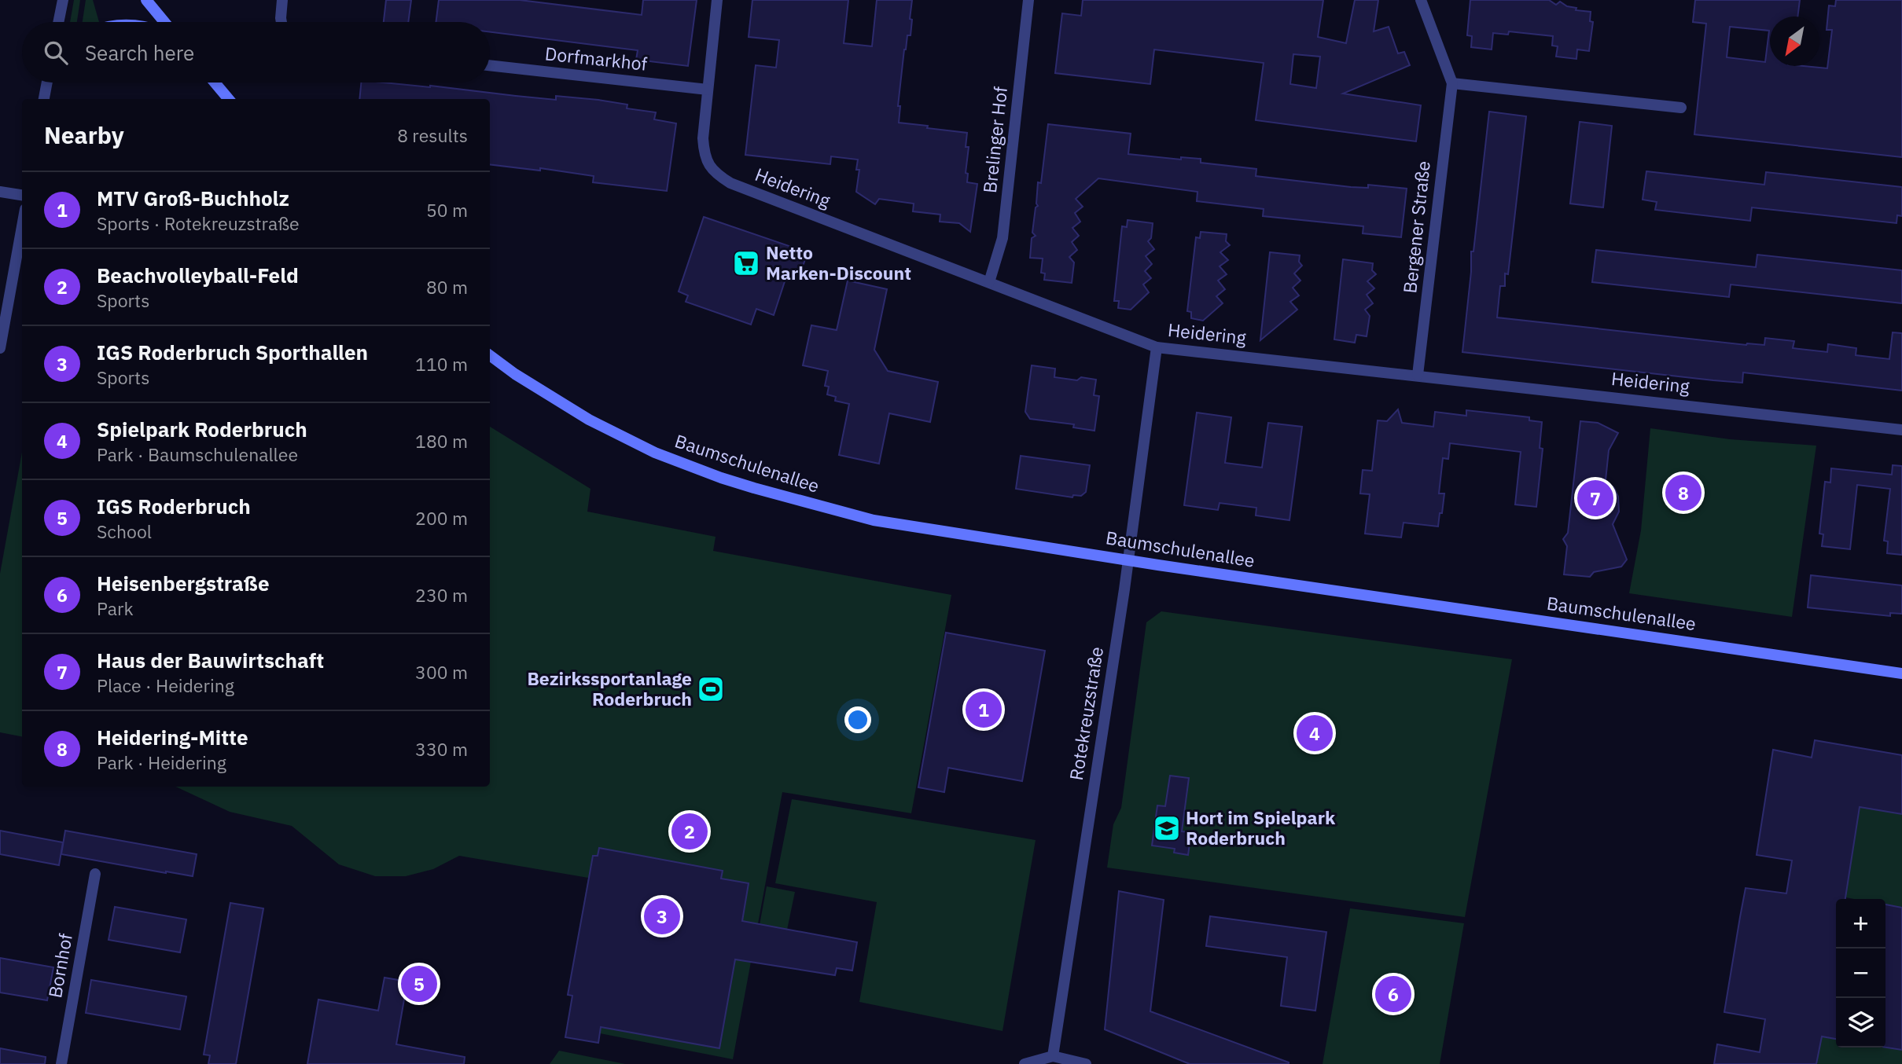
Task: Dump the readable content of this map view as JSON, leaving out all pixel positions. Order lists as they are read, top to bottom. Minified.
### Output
{"streets":{"main road":["Baumschulenallee"],"street":["Dorfmarkhof","Brelinger Hof","Heidering","Bergener Straße","Rotekreuzstraße","Bornhof"]},"crossings":[["Dorfmarkhof","Heidering"],["Brelinger Hof","Heidering"],["Heidering","Bergener Straße"],["Heidering","Rotekreuzstraße"],["Baumschulenallee","Rotekreuzstraße"]],"places":{"supermarket":["Netto Marken-Discount"],"sports":["Bezirkssportanlage Roderbruch"],"school or university":["Hort im Spielpark Roderbruch"]},"north":"bottom left","page":{"search":"Search here","heading":["Nearby","8 results"],"list":[{"mark":"1","name":"MTV Groß-Buchholz","note":"Sports · Rotekreuzstraße","value":"50 m"},{"mark":"2","name":"Beachvolleyball-Feld","note":"Sports","value":"80 m"},{"mark":"3","name":"IGS Roderbruch Sporthallen","note":"Sports","value":"110 m"},{"mark":"4","name":"Spielpark Roderbruch","note":"Park · Baumschulenallee","value":"180 m"},{"mark":"5","name":"IGS Roderbruch","note":"School","value":"200 m"},{"mark":"6","name":"Heisenbergstraße","note":"Park","value":"230 m"},{"mark":"7","name":"Haus der Bauwirtschaft","note":"Place · Heidering","value":"300 m"},{"mark":"8","name":"Heidering-Mitte","note":"Park · Heidering","value":"330 m"}],"pins":["8","7","1","4","2","3","5","6"],"map_buttons":["+","−"]}}
